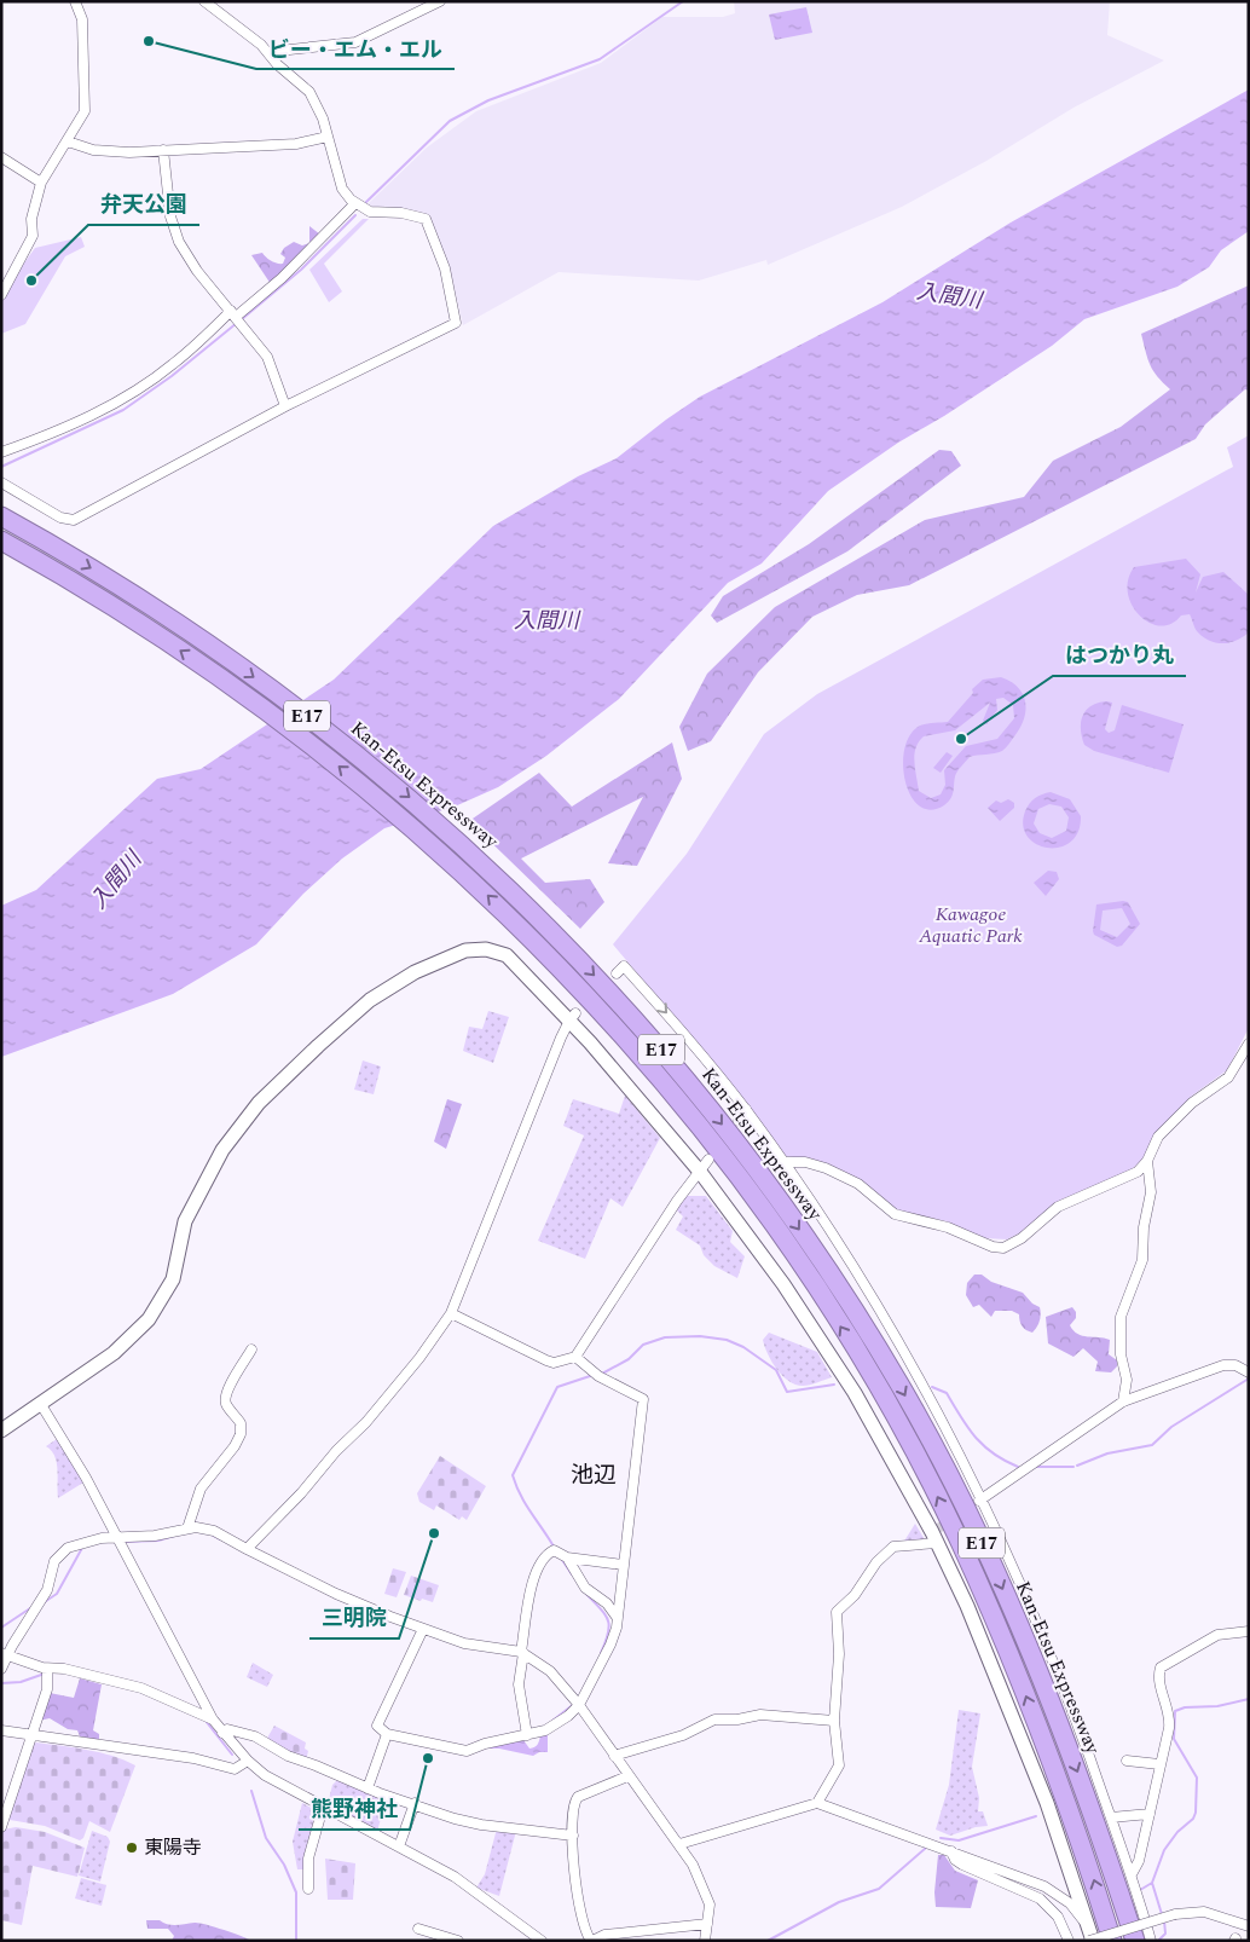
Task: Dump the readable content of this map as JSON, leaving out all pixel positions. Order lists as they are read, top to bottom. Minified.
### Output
{"streets":{"highway":["E17","Kan-Etsu Expressway"]},"districts":["池辺"],"water":["入間川"],"parks":["Kawagoe Aquatic Park"],"places":["ビー・エム・エル","弁天公園","はつかり丸","三明院","熊野神社","東陽寺"]}
